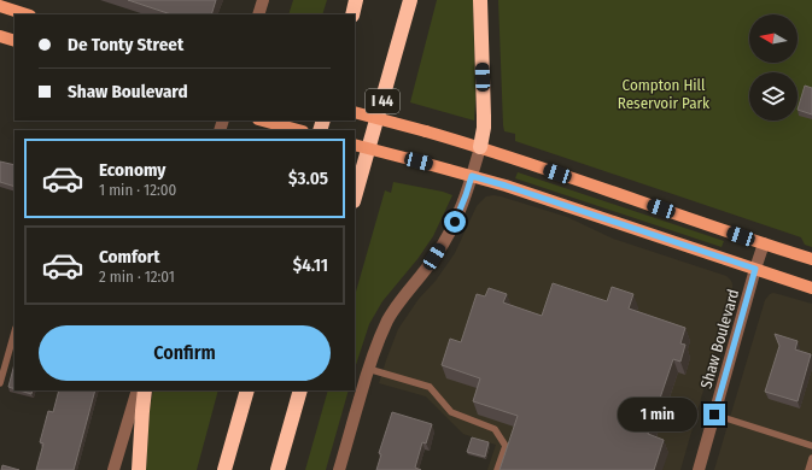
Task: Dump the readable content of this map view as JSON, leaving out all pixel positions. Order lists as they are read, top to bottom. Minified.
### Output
{"streets":{"highway":["I 44"],"street":["Shaw Boulevard"]},"parks":["Compton Hill Reservoir Park"],"north":"left","page":{"banner":["De Tonty Street","Shaw Boulevard"],"list":[{"name":"Economy","note":"1 min · 12:00","value":"$3.05"},{"name":"Comfort","note":"2 min · 12:01","value":"$4.11"}],"buttons":"Confirm","bubble":"1 min"}}
